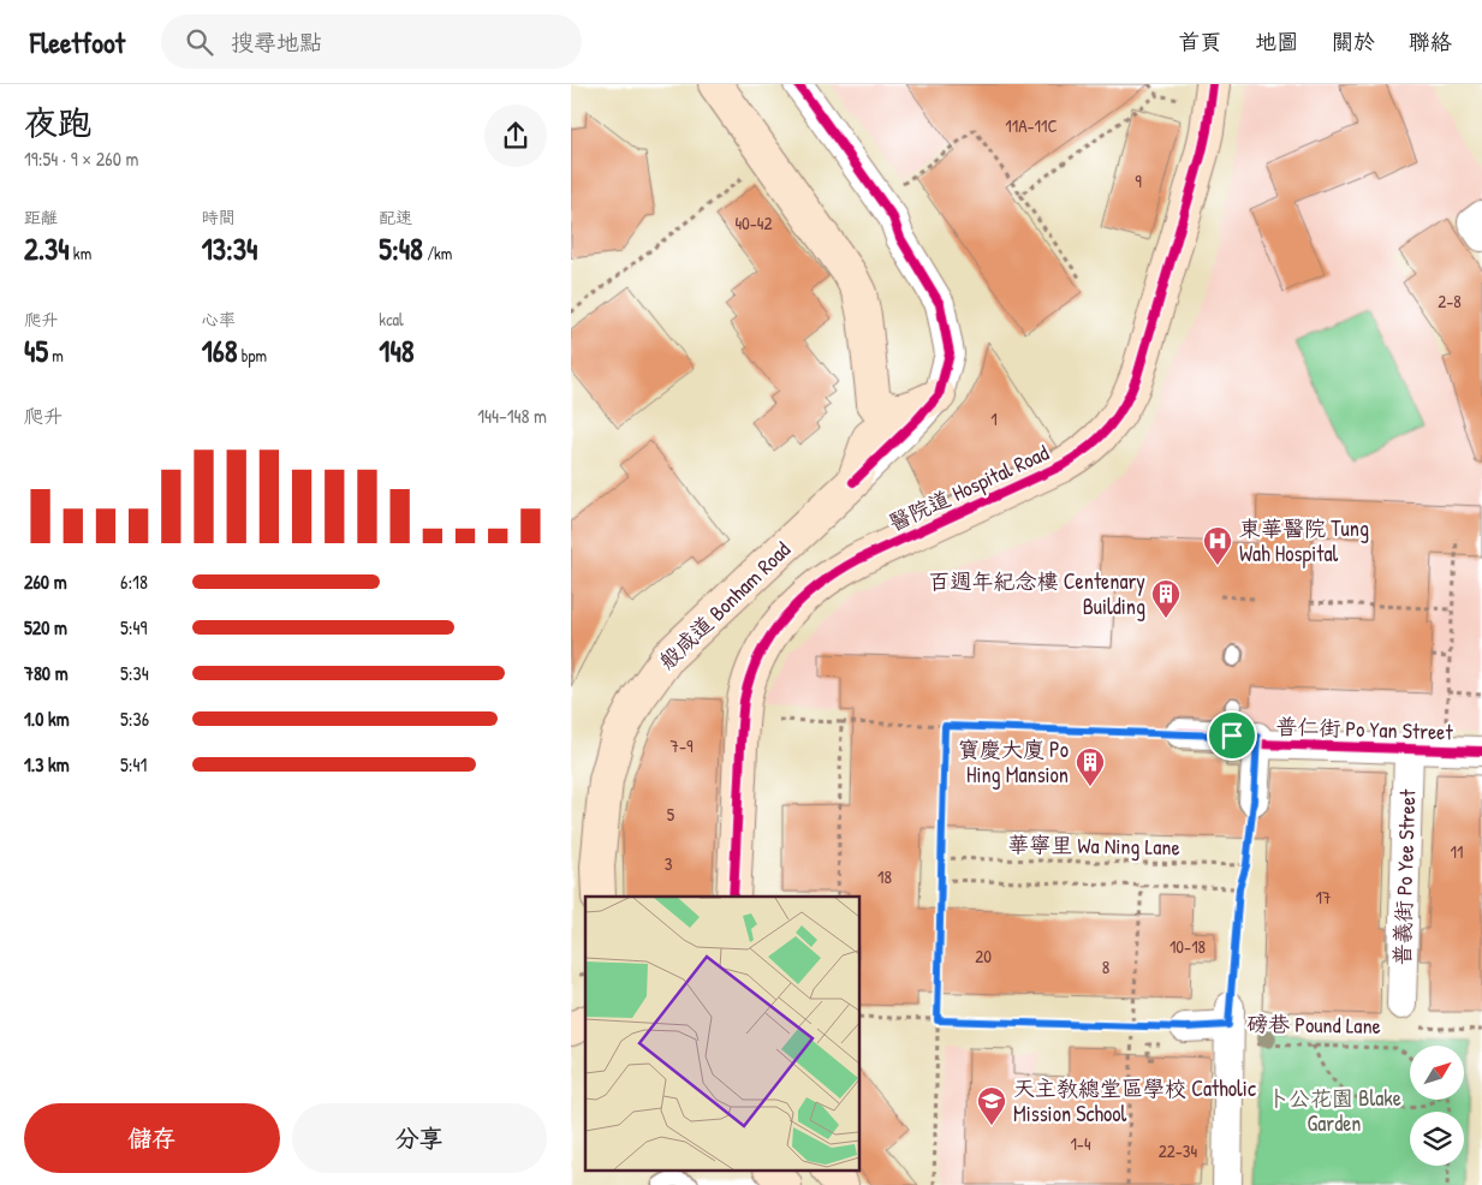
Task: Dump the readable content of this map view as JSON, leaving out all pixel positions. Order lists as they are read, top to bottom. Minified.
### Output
{"streets":{"street":["醫院道 Hospital Road","般咸道 Bonham Road","普仁街 Po Yan Street","普義街 Po Yee Street","磅巷 Pound Lane"],"path":["華寧里 Wa Ning Lane"]},"crossings":[["普仁街 Po Yan Street","普義街 Po Yee Street"],["普義街 Po Yee Street","磅巷 Pound Lane"]],"parks":["卜公花園 Blake Garden"],"places":{"hospital":["東華醫院 Tung Wah Hospital"],"building":["百週年紀念樓 Centenary Building","寶慶大廈 Po Hing Mansion"],"school or university":["天主教總堂區學校 Catholic Mission School"]},"house_numbers":["11A-11C","9","40-42","2-8","1","7-9","5","11","3","18","17","10-18","20","8","1-4","22-34"],"north":"top right","page":{"header":"Fleetfoot","search":"搜尋地點","nav":["首頁","地圖","關於","聯絡"],"heading":["夜跑","19:54 · 9 × 260 m"],"stats":[["距離","2.34 km"],["時間","13:34"],["配速","5:48 /km"],["爬升","45 m"],["心率","168 bpm"],["kcal","148"]],"chart":["爬升","144–148 m"],"list":[{"name":"260 m","note":"6:18"},{"name":"520 m","note":"5:49"},{"name":"780 m","note":"5:34"},{"name":"1.0 km","note":"5:36"},{"name":"1.3 km","note":"5:41"}],"buttons":["儲存","分享"]}}
